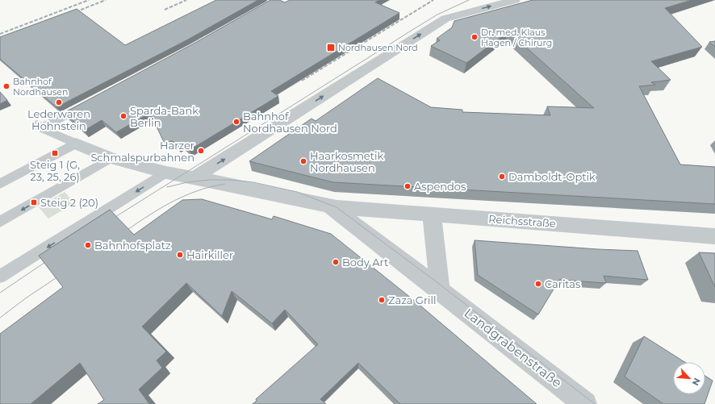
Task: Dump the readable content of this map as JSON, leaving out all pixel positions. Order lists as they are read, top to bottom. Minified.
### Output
{"streets":{"street":["Reichsstraße","Landgrabenstraße"]},"crossings":[["Reichsstraße","Landgrabenstraße"]],"places":{"other":["Dr. med. Klaus Hagen / Chirurg","Bahnhof Nordhausen","Lederwaren Hohnstein","Sparda-Bank Berlin","Bahnhof Nordhausen Nord","Harzer Schmalspurbahnen","Haarkosmetik Nordhausen","Damboldt-Optik","Aspendos","Bahnhofsplatz","Hairkiller","Body Art","Caritas","Zaza Grill"],"transit":["Nordhausen Nord","Steig 1 (G, 23, 25, 26)","Steig 2 (20)"]},"north":"bottom right"}
